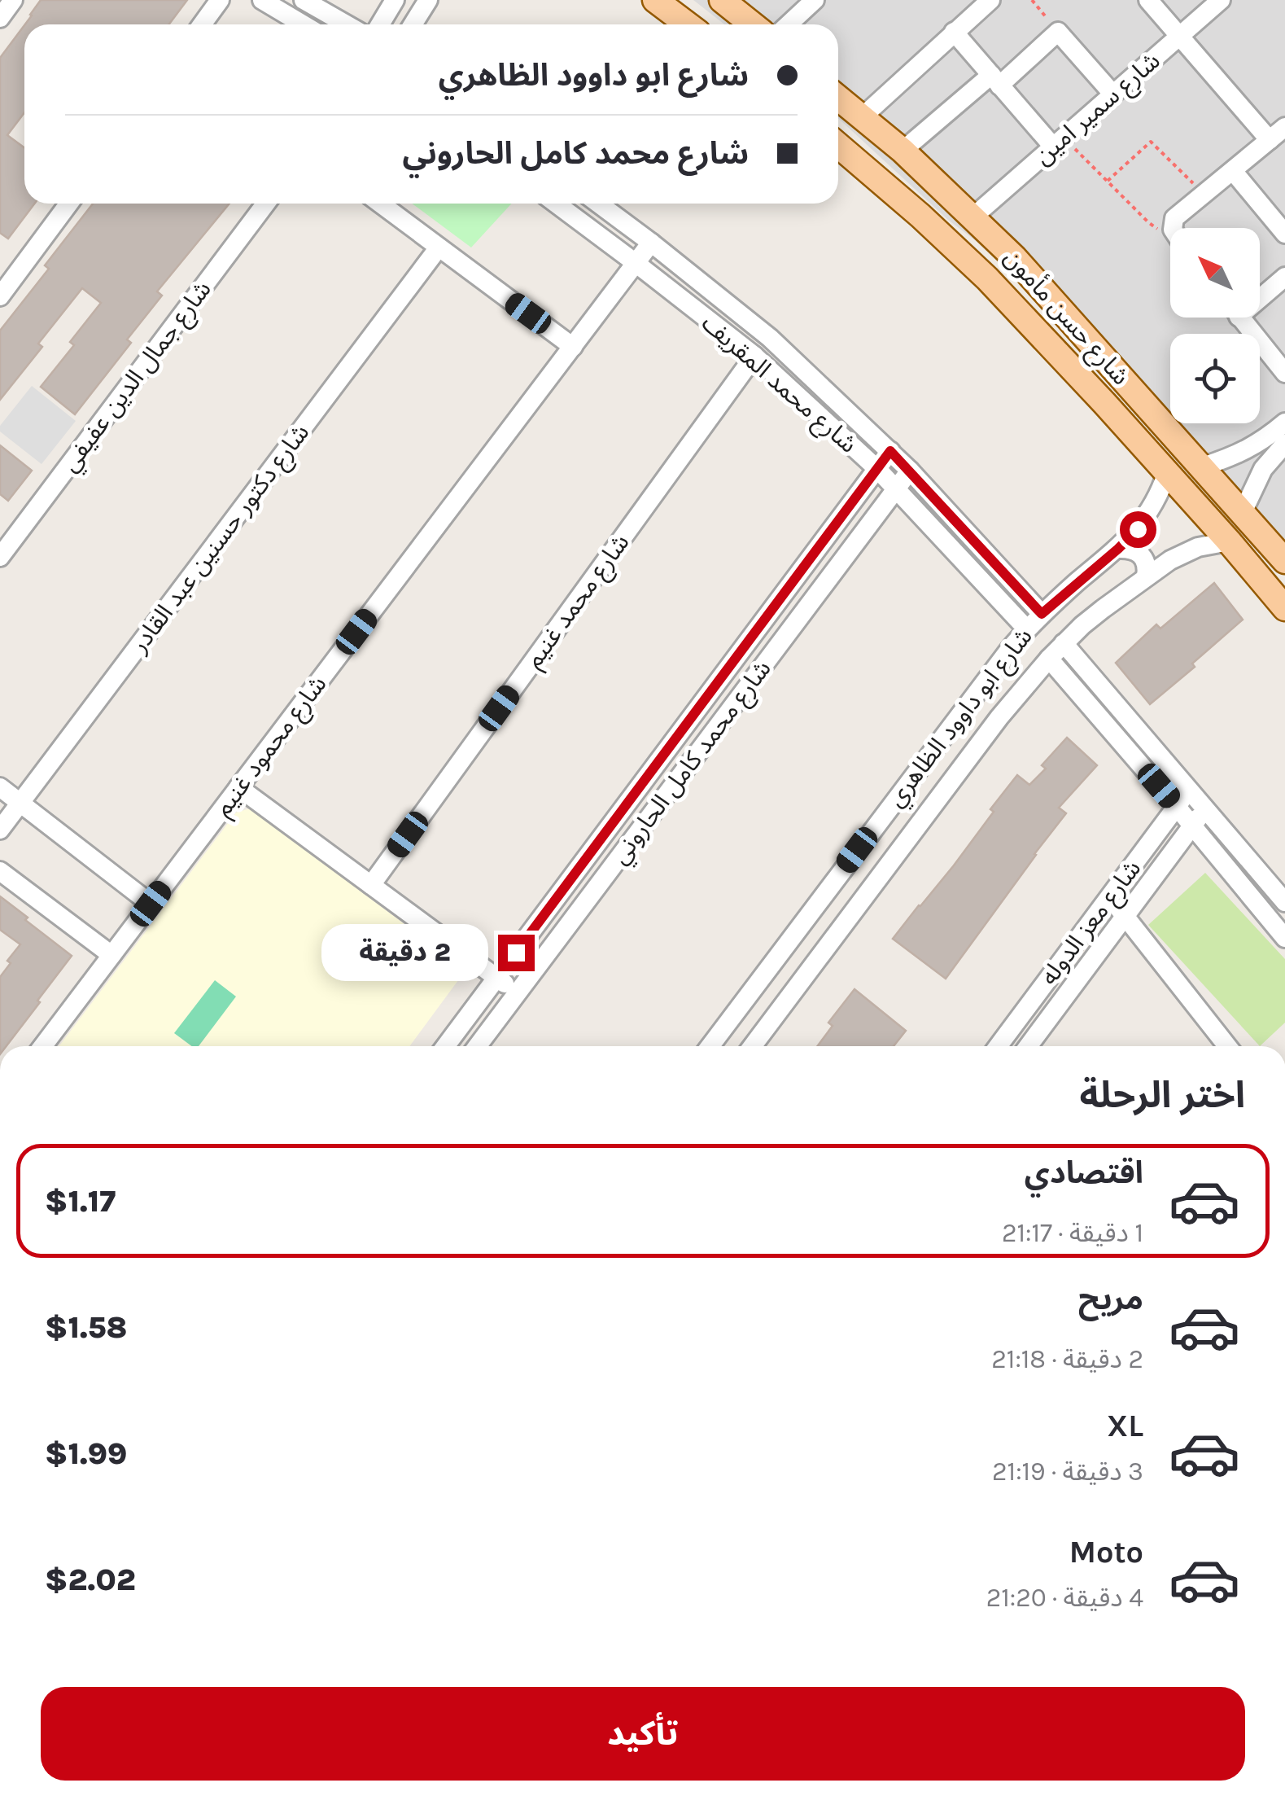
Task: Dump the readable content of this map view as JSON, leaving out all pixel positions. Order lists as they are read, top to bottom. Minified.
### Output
{"streets":{"main road":["شارع حسن مأمون"],"street":["شارع سمير امين","شارع جمال الدين عفيفي","شارع محمد المقريف","شارع دكتور حسنين عبد القادر","شارع محمد غنيم","شارع ابو داوود الظاهري","شارع محمود غنيم","شارع محمد كامل الحاروني","شارع معز الدوله"]},"crossings":[["شارع سمير امين","شارع حسن مأمون"],["شارع حسن مأمون","شارع ابو داوود الظاهري"],["شارع محمد المقريف","شارع محمد غنيم"],["شارع محمد المقريف","شارع ابو داوود الظاهري"],["شارع محمد المقريف","شارع محمود غنيم"],["شارع محمد المقريف","شارع محمد كامل الحاروني"]],"north":"top left","page":{"banner":["شارع ابو داوود الظاهري","شارع محمد كامل الحاروني"],"bubble":"2 دقيقة","heading":"اختر الرحلة","list":[{"name":"اقتصادي","note":"1 دقيقة · 21:17","value":"$1.17"},{"name":"مريح","note":"2 دقيقة · 21:18","value":"$1.58"},{"name":"XL","note":"3 دقيقة · 21:19","value":"$1.99"},{"name":"Moto","note":"4 دقيقة · 21:20","value":"$2.02"}],"buttons":"تأكيد"}}
